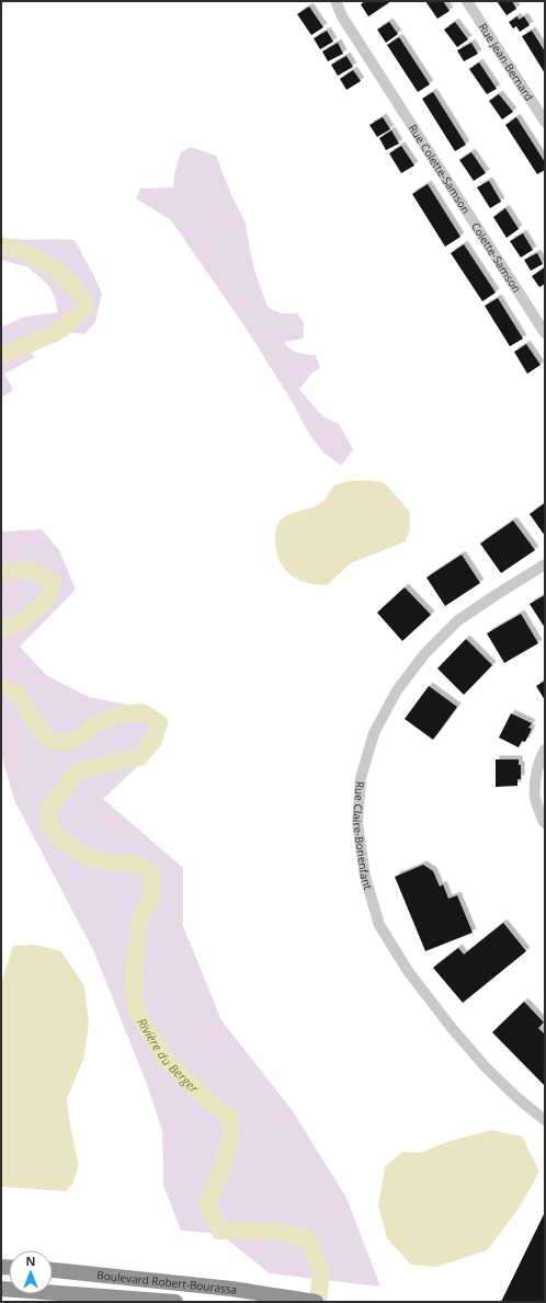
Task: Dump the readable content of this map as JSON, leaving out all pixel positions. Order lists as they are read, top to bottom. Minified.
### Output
{"streets":{"highway":["Boulevard Robert-Bourassa"],"street":["Rue Jean-Bernard","Rue Colette-Samson","Rue Claire-Bonenfant"]},"water":["Rivière du Berger"],"north":"top"}
